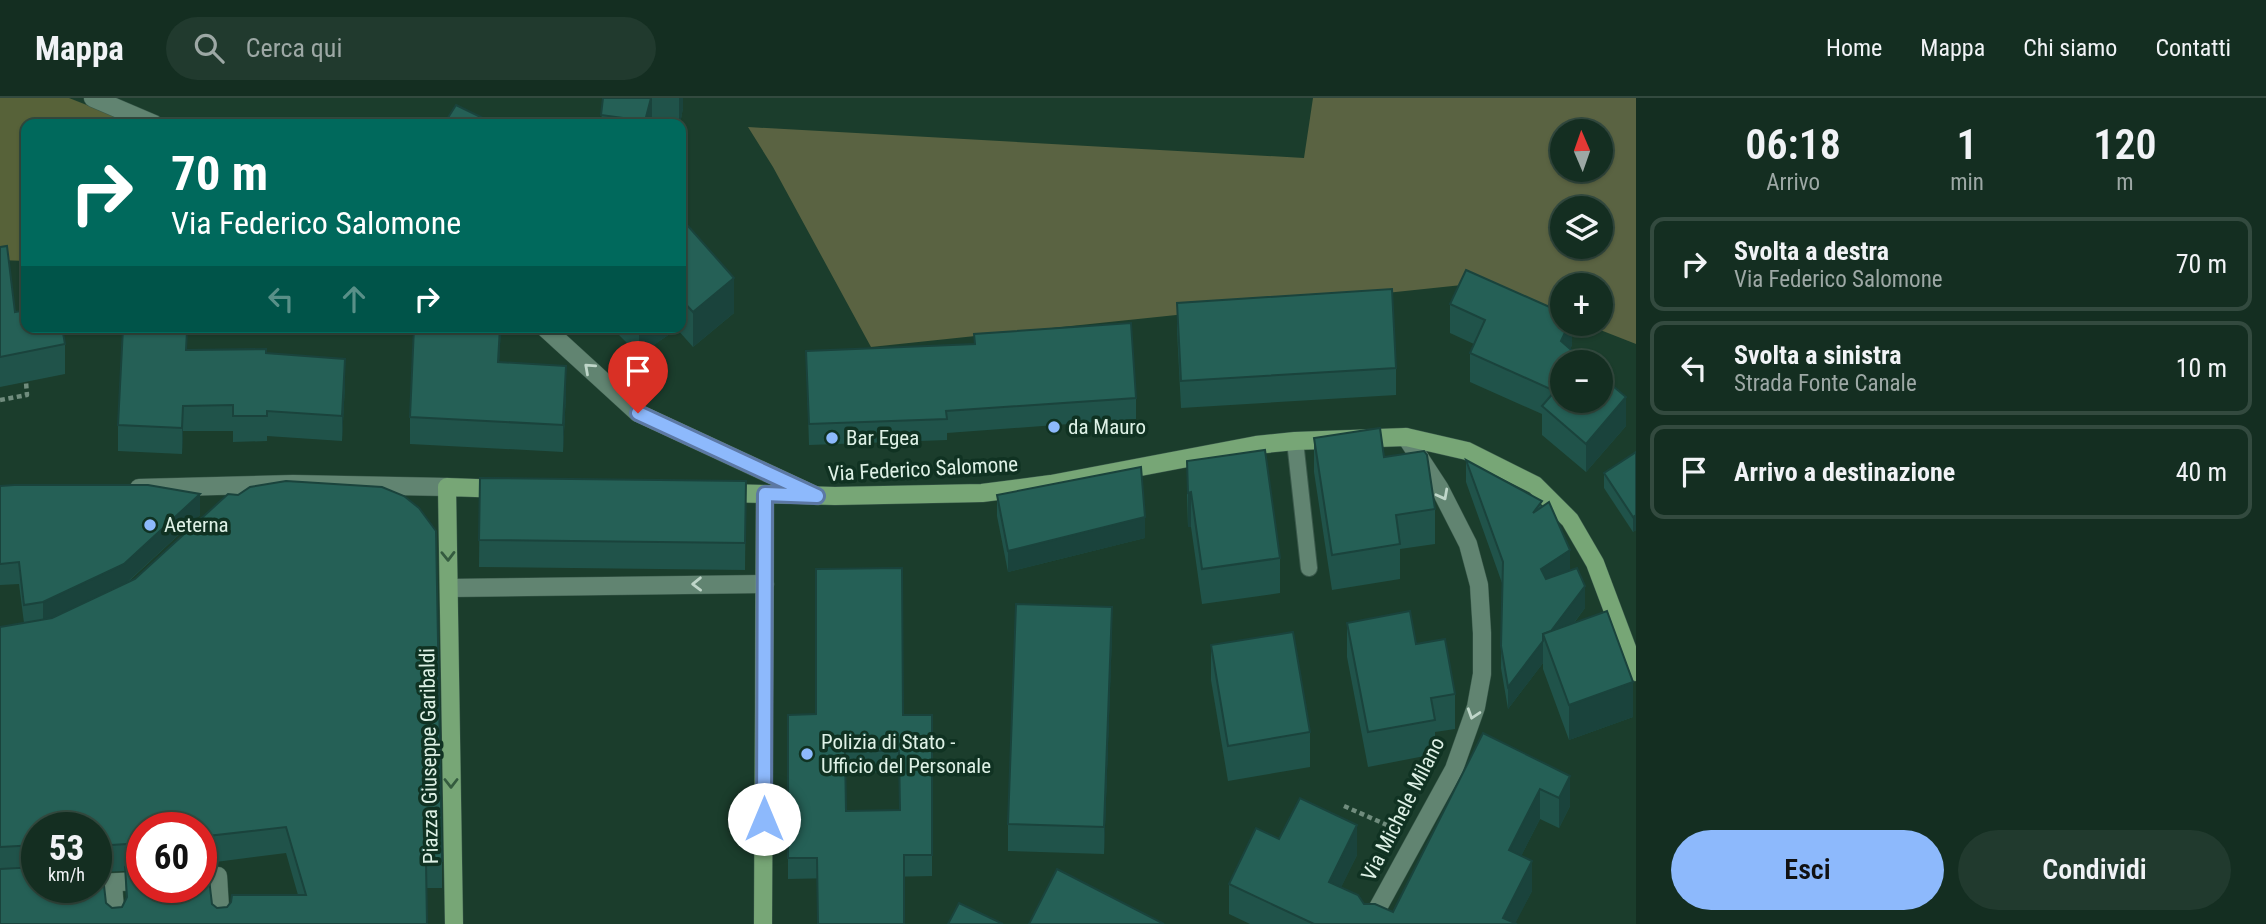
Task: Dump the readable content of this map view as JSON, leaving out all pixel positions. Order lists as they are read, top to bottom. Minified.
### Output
{"streets":{"main road":["Via Federico Salomone","Piazza Giuseppe Garibaldi"],"street":["Via Michele Milano"]},"crossings":[["Via Federico Salomone","Via Michele Milano"]],"one_way":["Piazza Giuseppe Garibaldi","Via Michele Milano"],"places":["da Mauro","Bar Egea","Aeterna","Polizia di Stato - Ufficio del Personale"],"north":"top","page":{"header":"Mappa","search":"Cerca qui","nav":["Home","Mappa","Chi siamo","Contatti"],"eta":["06:18","Arrivo","1","min","120","m"],"map_buttons":["+","−"],"turn":["70 m","Via Federico Salomone"],"list":[{"name":"Svolta a destra","note":"Via Federico Salomone","value":"70 m"},{"name":"Svolta a sinistra","note":"Strada Fonte Canale","value":"10 m"},{"name":"Arrivo a destinazione","value":"40 m"}],"speed":"53 km/h","limit":"60","buttons":["Esci","Condividi"]}}
